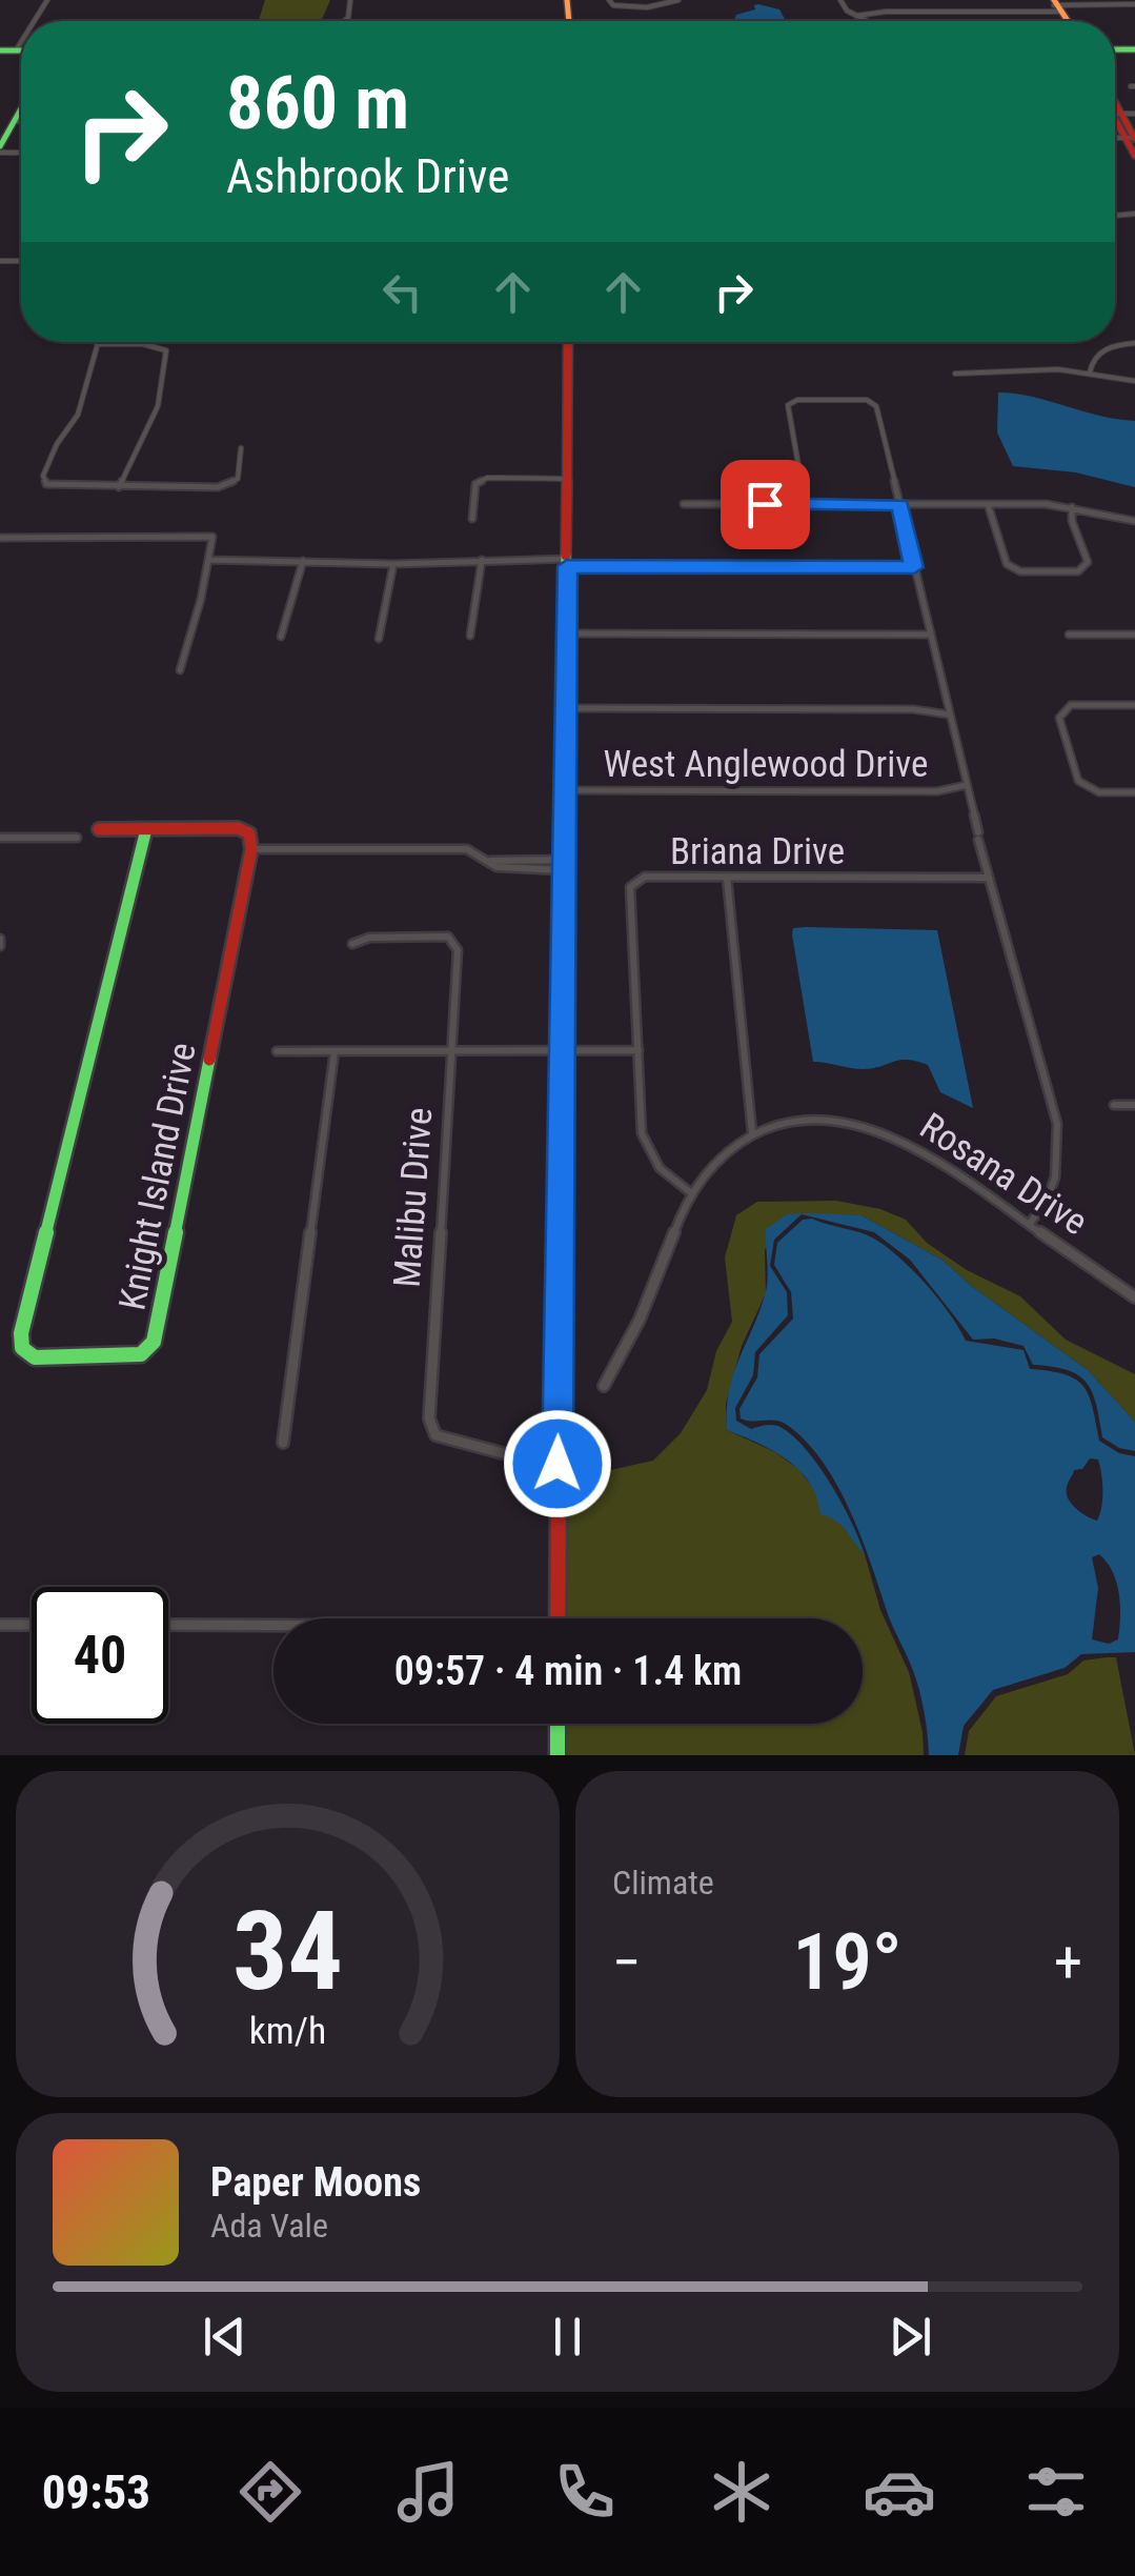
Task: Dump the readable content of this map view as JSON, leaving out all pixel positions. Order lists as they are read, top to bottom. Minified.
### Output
{"streets":{"street":["West Anglewood Drive","Briana Drive","Rosana Drive","Knight Island Drive","Malibu Drive"]},"crossings":[["Briana Drive","Rosana Drive"]],"page":{"turn":["860 m","Ashbrook Drive"],"limit":"40","trip":"09:57 · 4 min · 1.4 km","tile":"Climate","heat":["−","19°","+"],"song":["Paper Moons","Ada Vale"],"tabs":"09:53","gauge":["34","km/h"]}}
